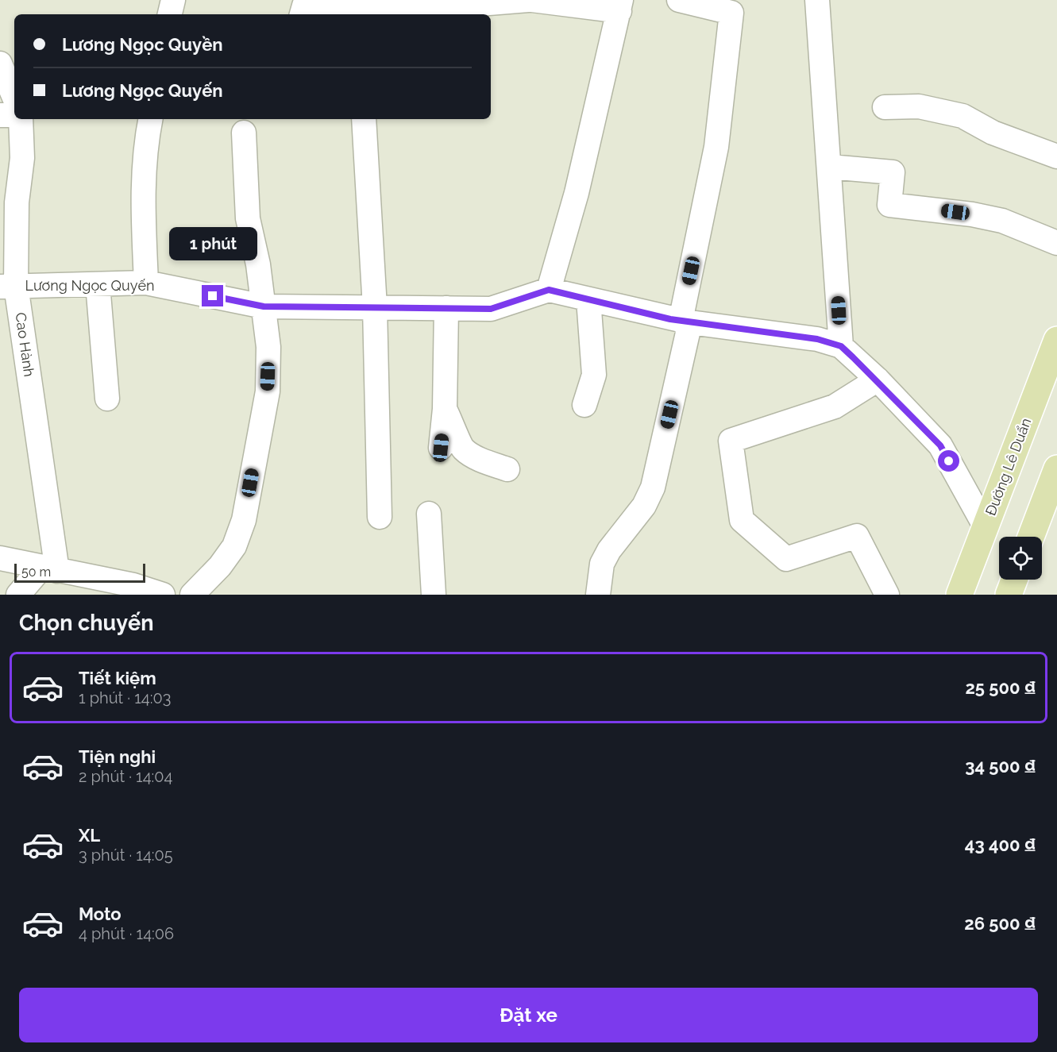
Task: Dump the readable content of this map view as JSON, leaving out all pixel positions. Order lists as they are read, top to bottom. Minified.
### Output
{"streets":{"main road":["Đường Lê Duẩn"],"street":["Lương Ngọc Quyến","Cao Hành"]},"crossings":[["Lương Ngọc Quyến","Cao Hành"]],"scale_bar":"50 m","page":{"banner":["Lương Ngọc Quyền","Lương Ngọc Quyến"],"bubble":"1 phút","scale":"50 m","heading":"Chọn chuyến","list":[{"name":"Tiết kiệm","note":"1 phút · 14:03","value":"25 500 ₫"},{"name":"Tiện nghi","note":"2 phút · 14:04","value":"34 500 ₫"},{"name":"XL","note":"3 phút · 14:05","value":"43 400 ₫"},{"name":"Moto","note":"4 phút · 14:06","value":"26 500 ₫"}],"buttons":"Đặt xe"}}
